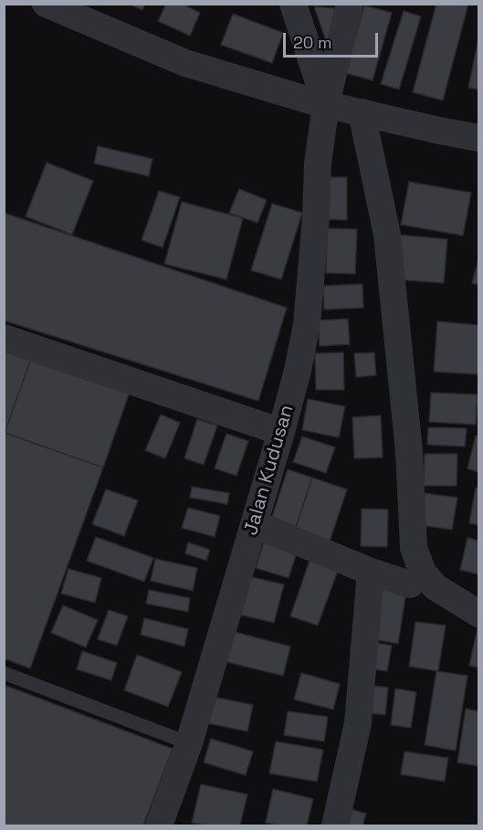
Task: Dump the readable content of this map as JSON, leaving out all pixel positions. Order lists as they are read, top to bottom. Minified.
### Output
{"streets":{"street":["Jalan Kudusan"]},"scale_bar":"20 m"}
